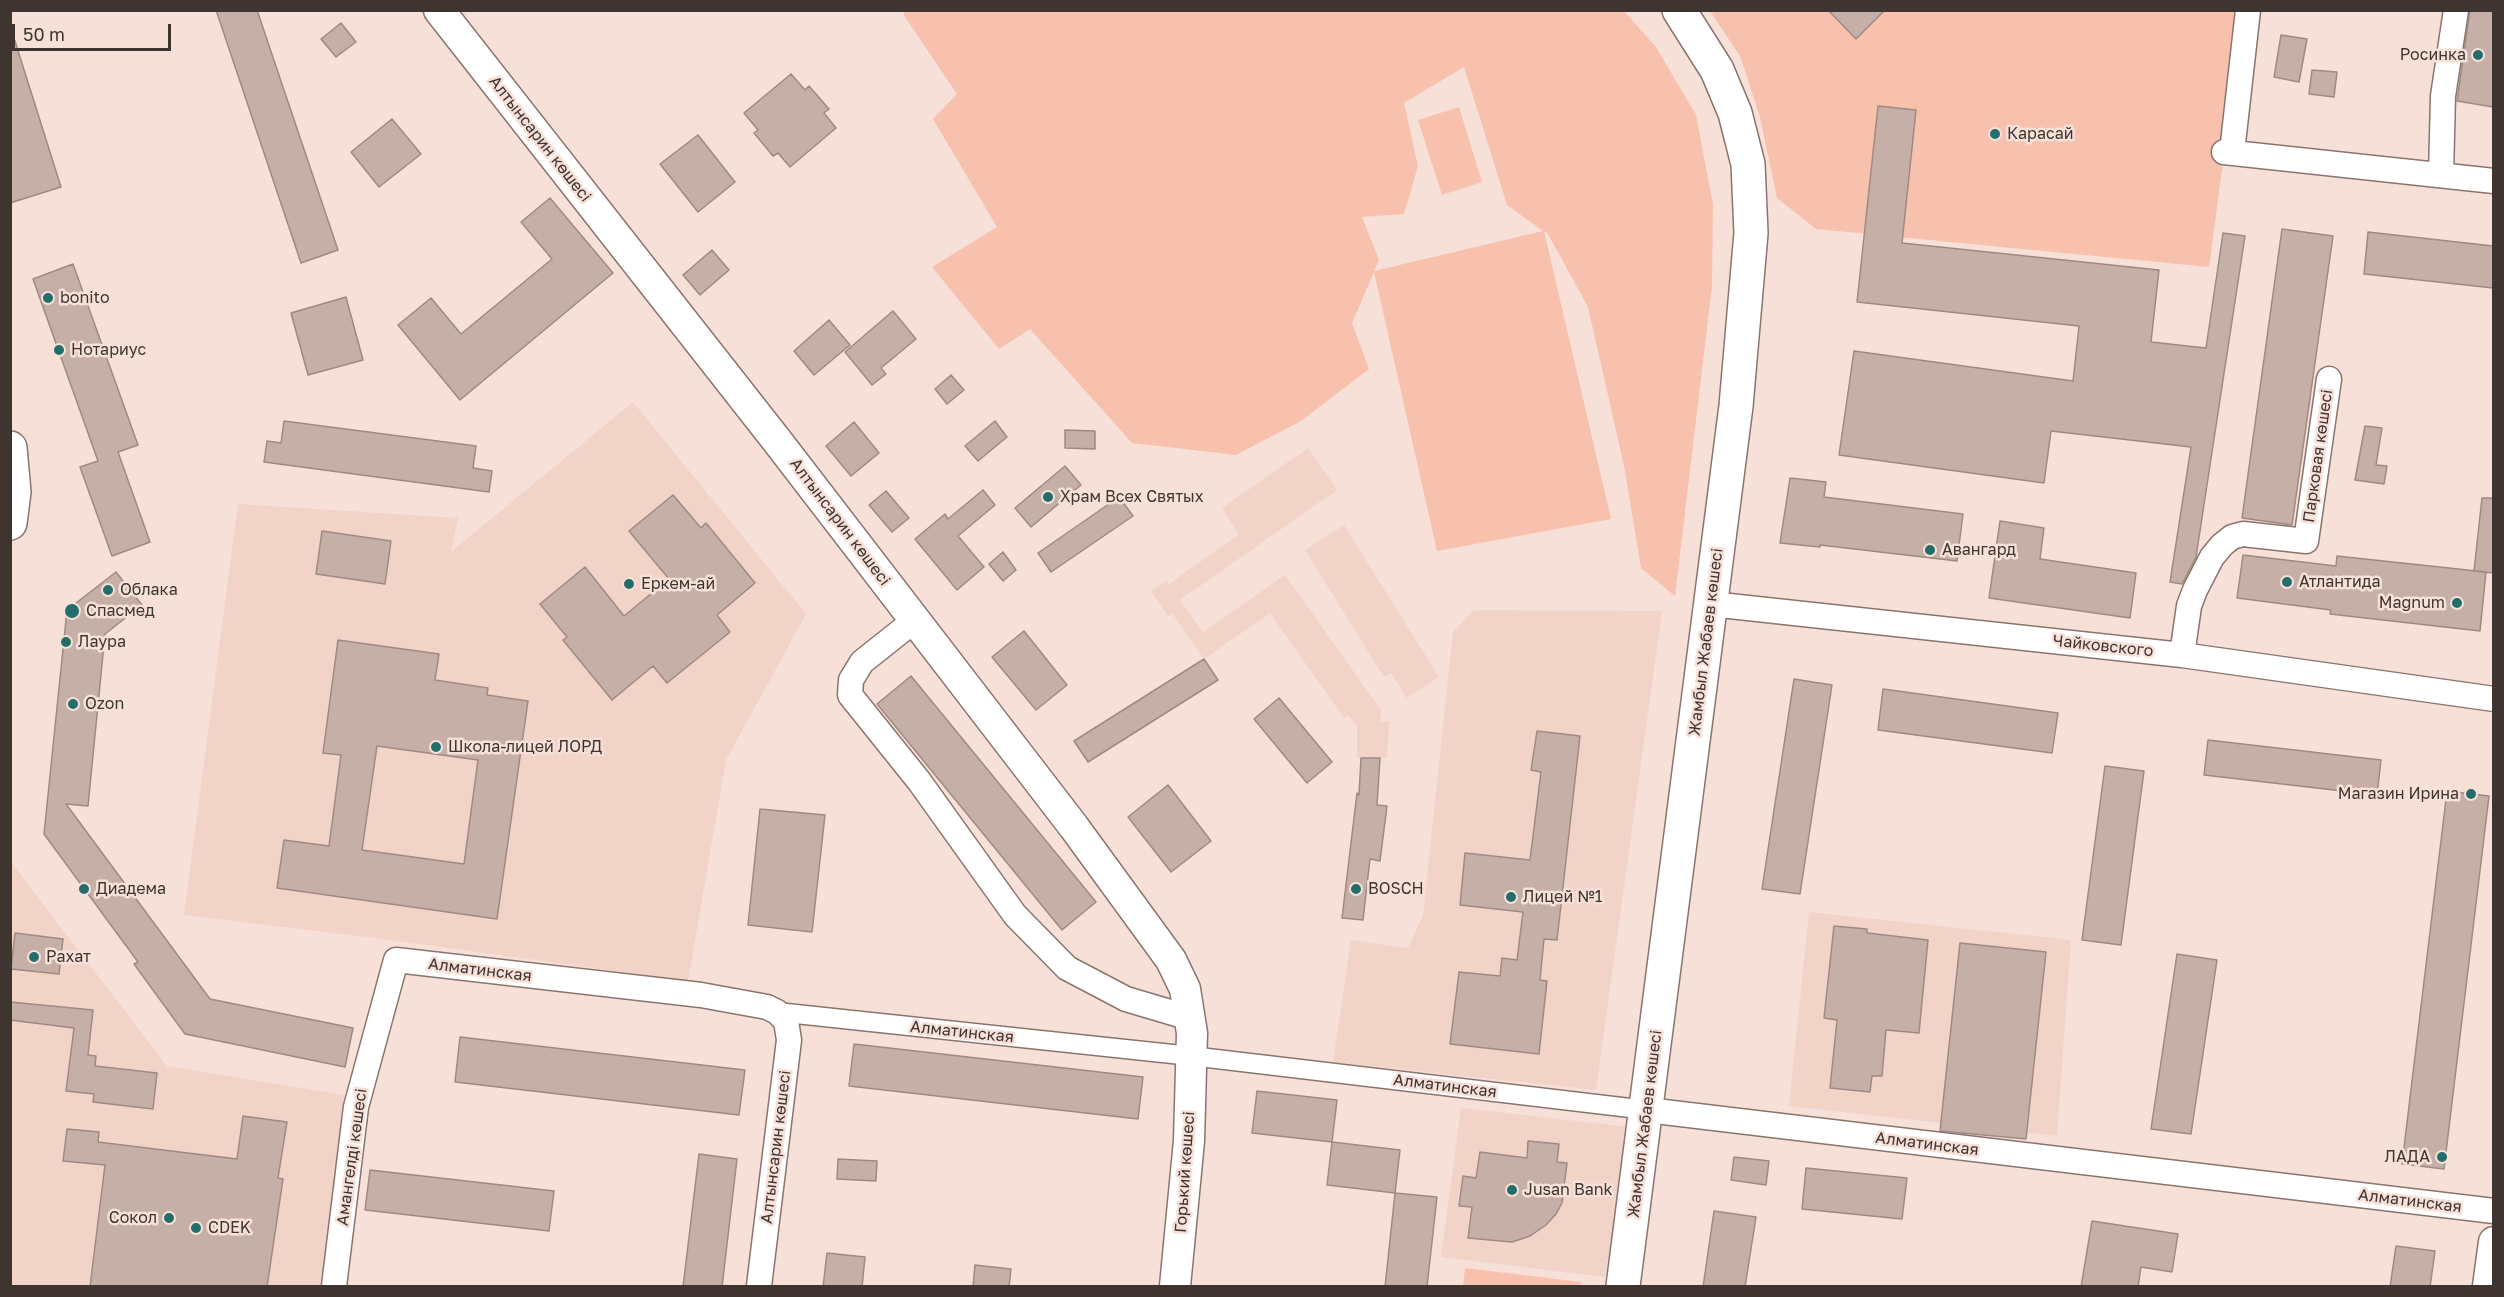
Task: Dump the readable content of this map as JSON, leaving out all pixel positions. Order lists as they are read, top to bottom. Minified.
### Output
{"streets":{"main road":["Жамбыл Жабаев көшесі"],"street":["Алтынсарин көшесі","Парковая көшесі","Чайковского","Алматинская","Амангелді көшесі","Горький көшесі"]},"crossings":[["Алтынсарин көшесі","Алматинская"],["Алтынсарин көшесі","Горький көшесі"],["Парковая көшесі","Чайковского"],["Жамбыл Жабаев көшесі","Чайковского"],["Жамбыл Жабаев көшесі","Алматинская"],["Алматинская","Амангелді көшесі"],["Алматинская","Горький көшесі"]],"places":["Росинка","Карасай","bonito","Нотариус","Храм Всех Святых","Авангард","Атлантида","Еркем-ай","Облака","Magnum","Спасмед","Лаура","Ozon","Школа-лицей ЛОРД","Магазин Ирина","Диадема","BOSCH","Лицей №1","Рахат","ЛАДА","Jusan Bank","Сокол","CDEK"],"scale_bar":"50 m"}
